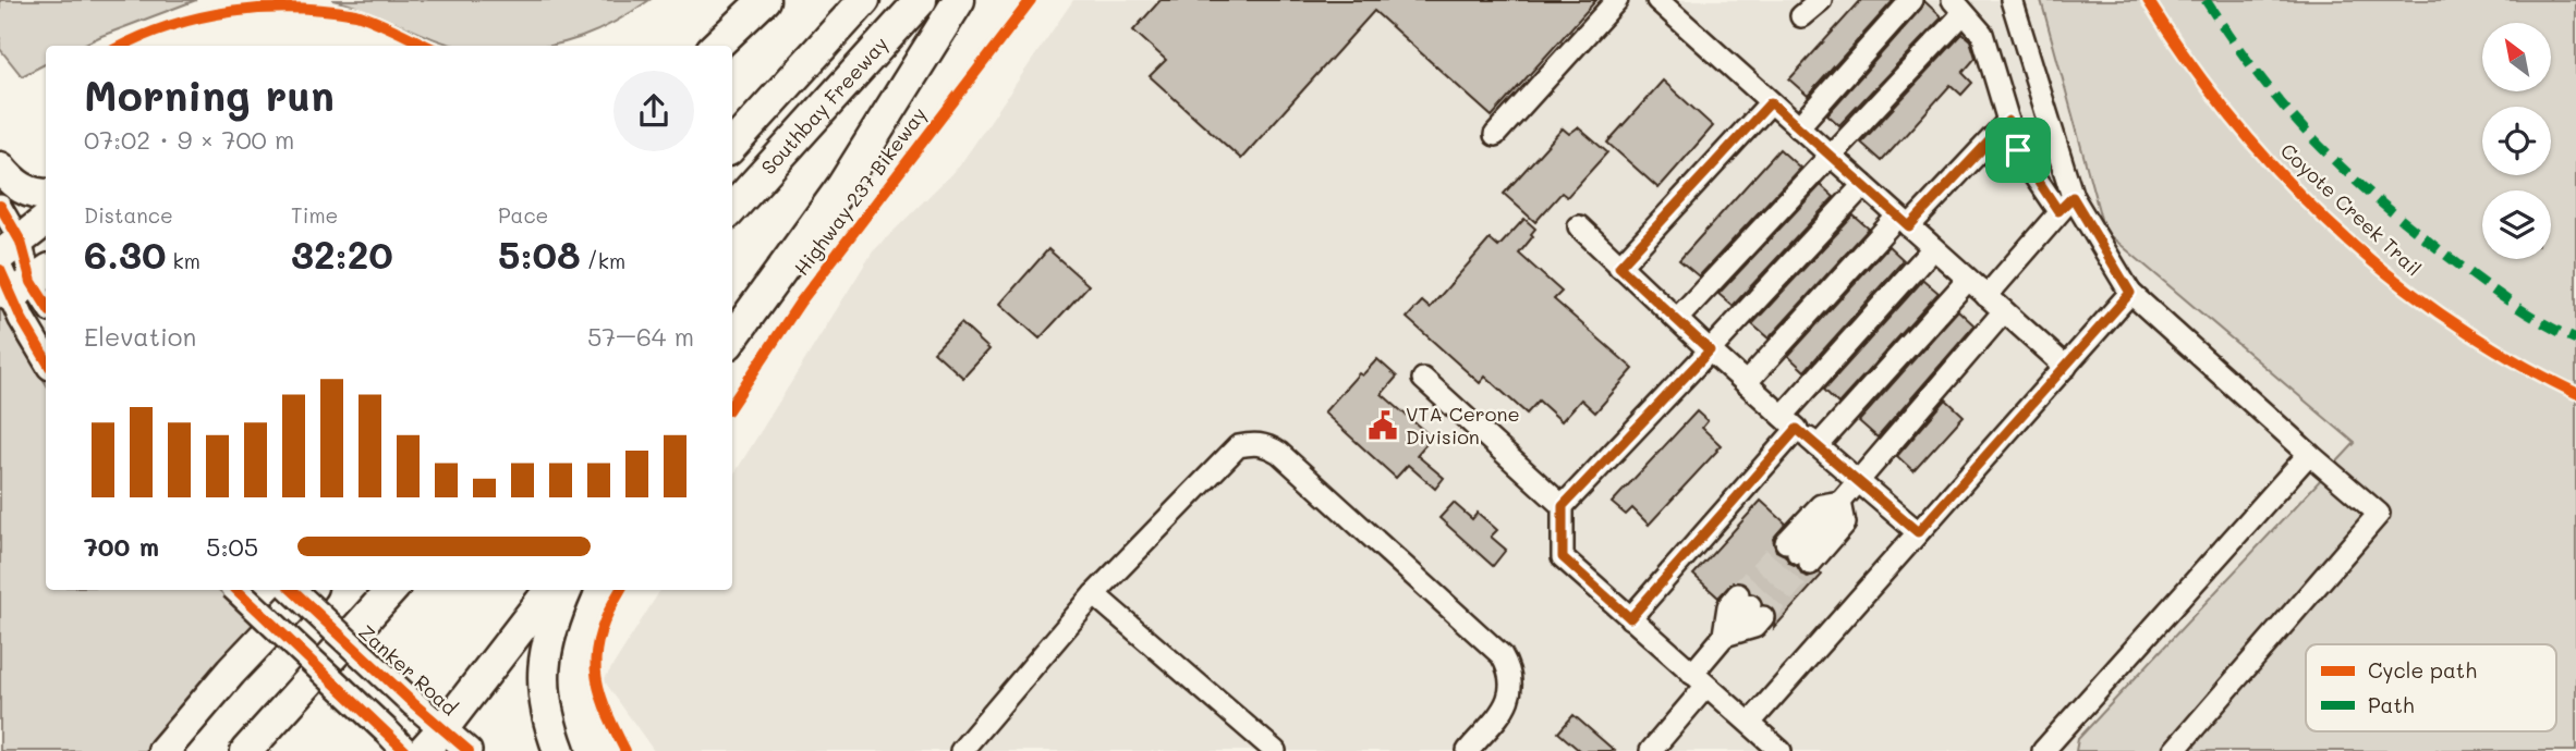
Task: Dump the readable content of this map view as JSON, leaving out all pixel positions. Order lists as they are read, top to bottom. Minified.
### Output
{"streets":{"highway":["Southbay Freeway"],"main road":["Zanker Road"],"cycle path":["Highway 237 Bikeway","Coyote Creek Trail"]},"places":{"public building":["VTA Cerone Division"]},"legend":["Cycle path","Path"],"north":"top left","page":{"heading":["Morning run","07:02 · 9 × 700 m"],"stats":[["Distance","6.30 km"],["Time","32:20"],["Pace","5:08 /km"]],"chart":["Elevation","57–64 m"],"list":[{"name":"700 m","note":"5:05"}]}}
